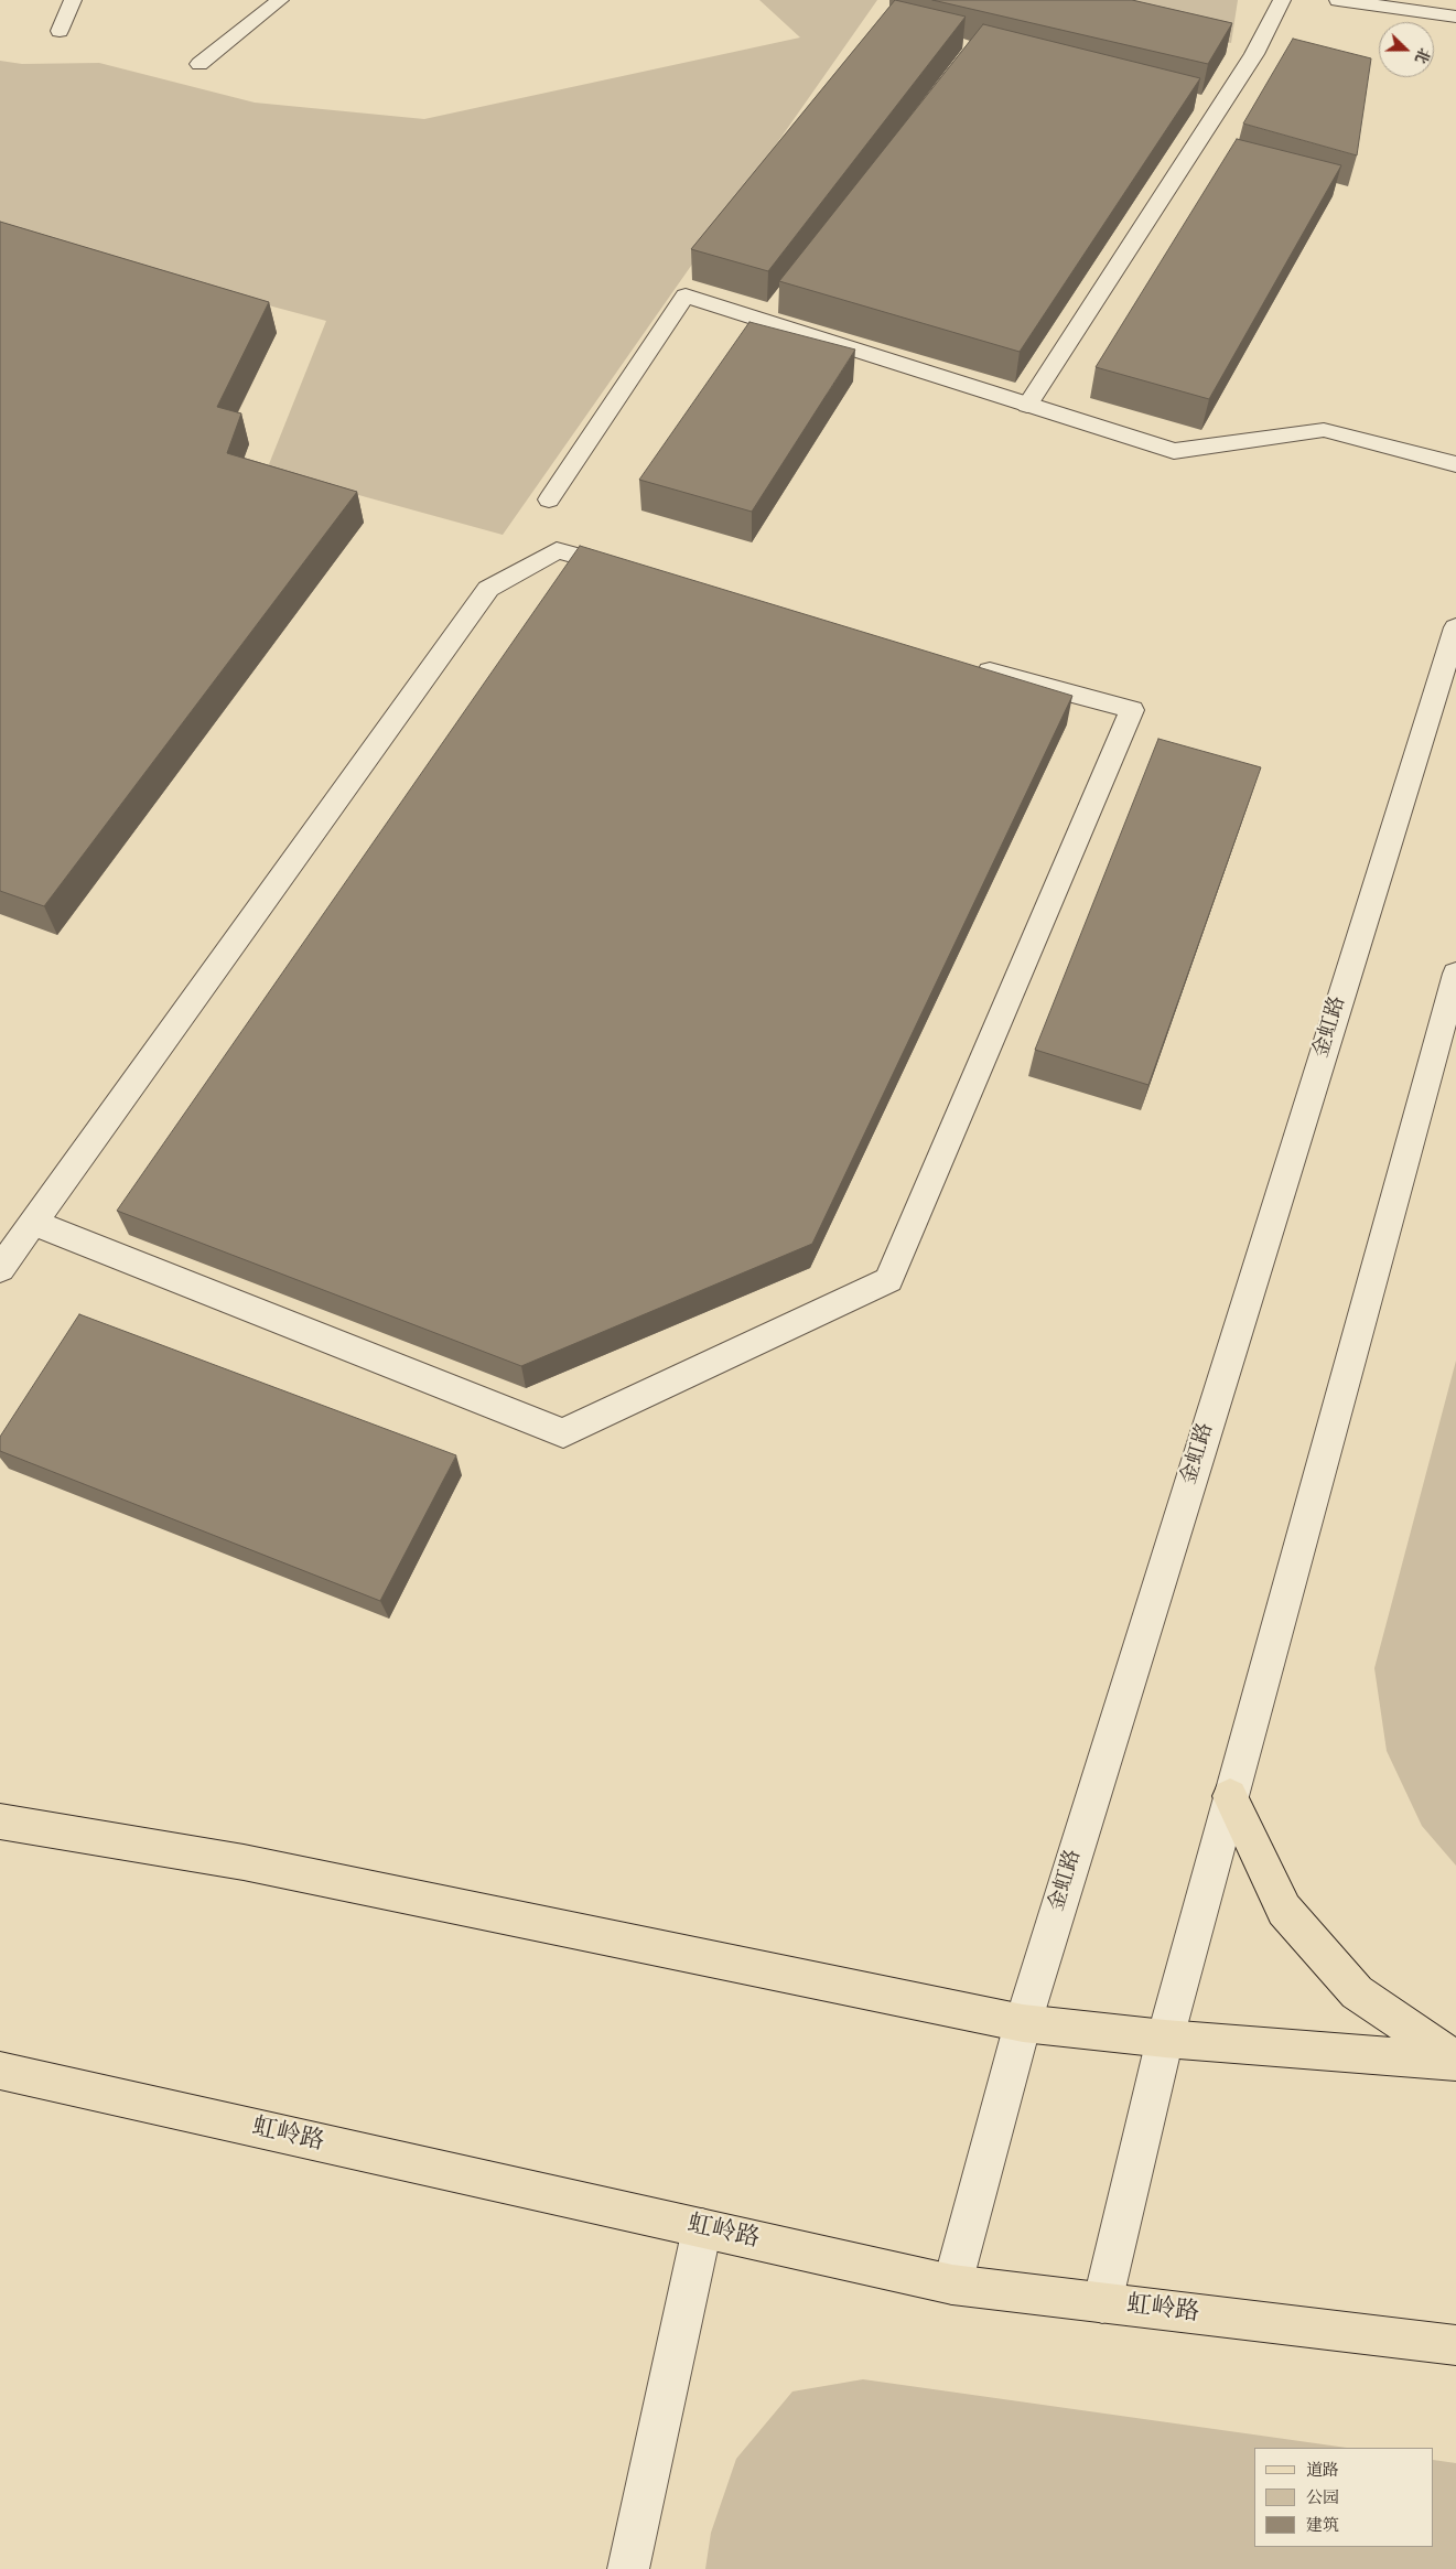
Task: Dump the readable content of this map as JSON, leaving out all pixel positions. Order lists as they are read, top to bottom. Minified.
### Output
{"streets":{"main road":["虹岭路"],"street":["金虹路"]},"crossings":[["金虹路","虹岭路"]],"legend":["道路","公园","建筑"],"north":"right"}
